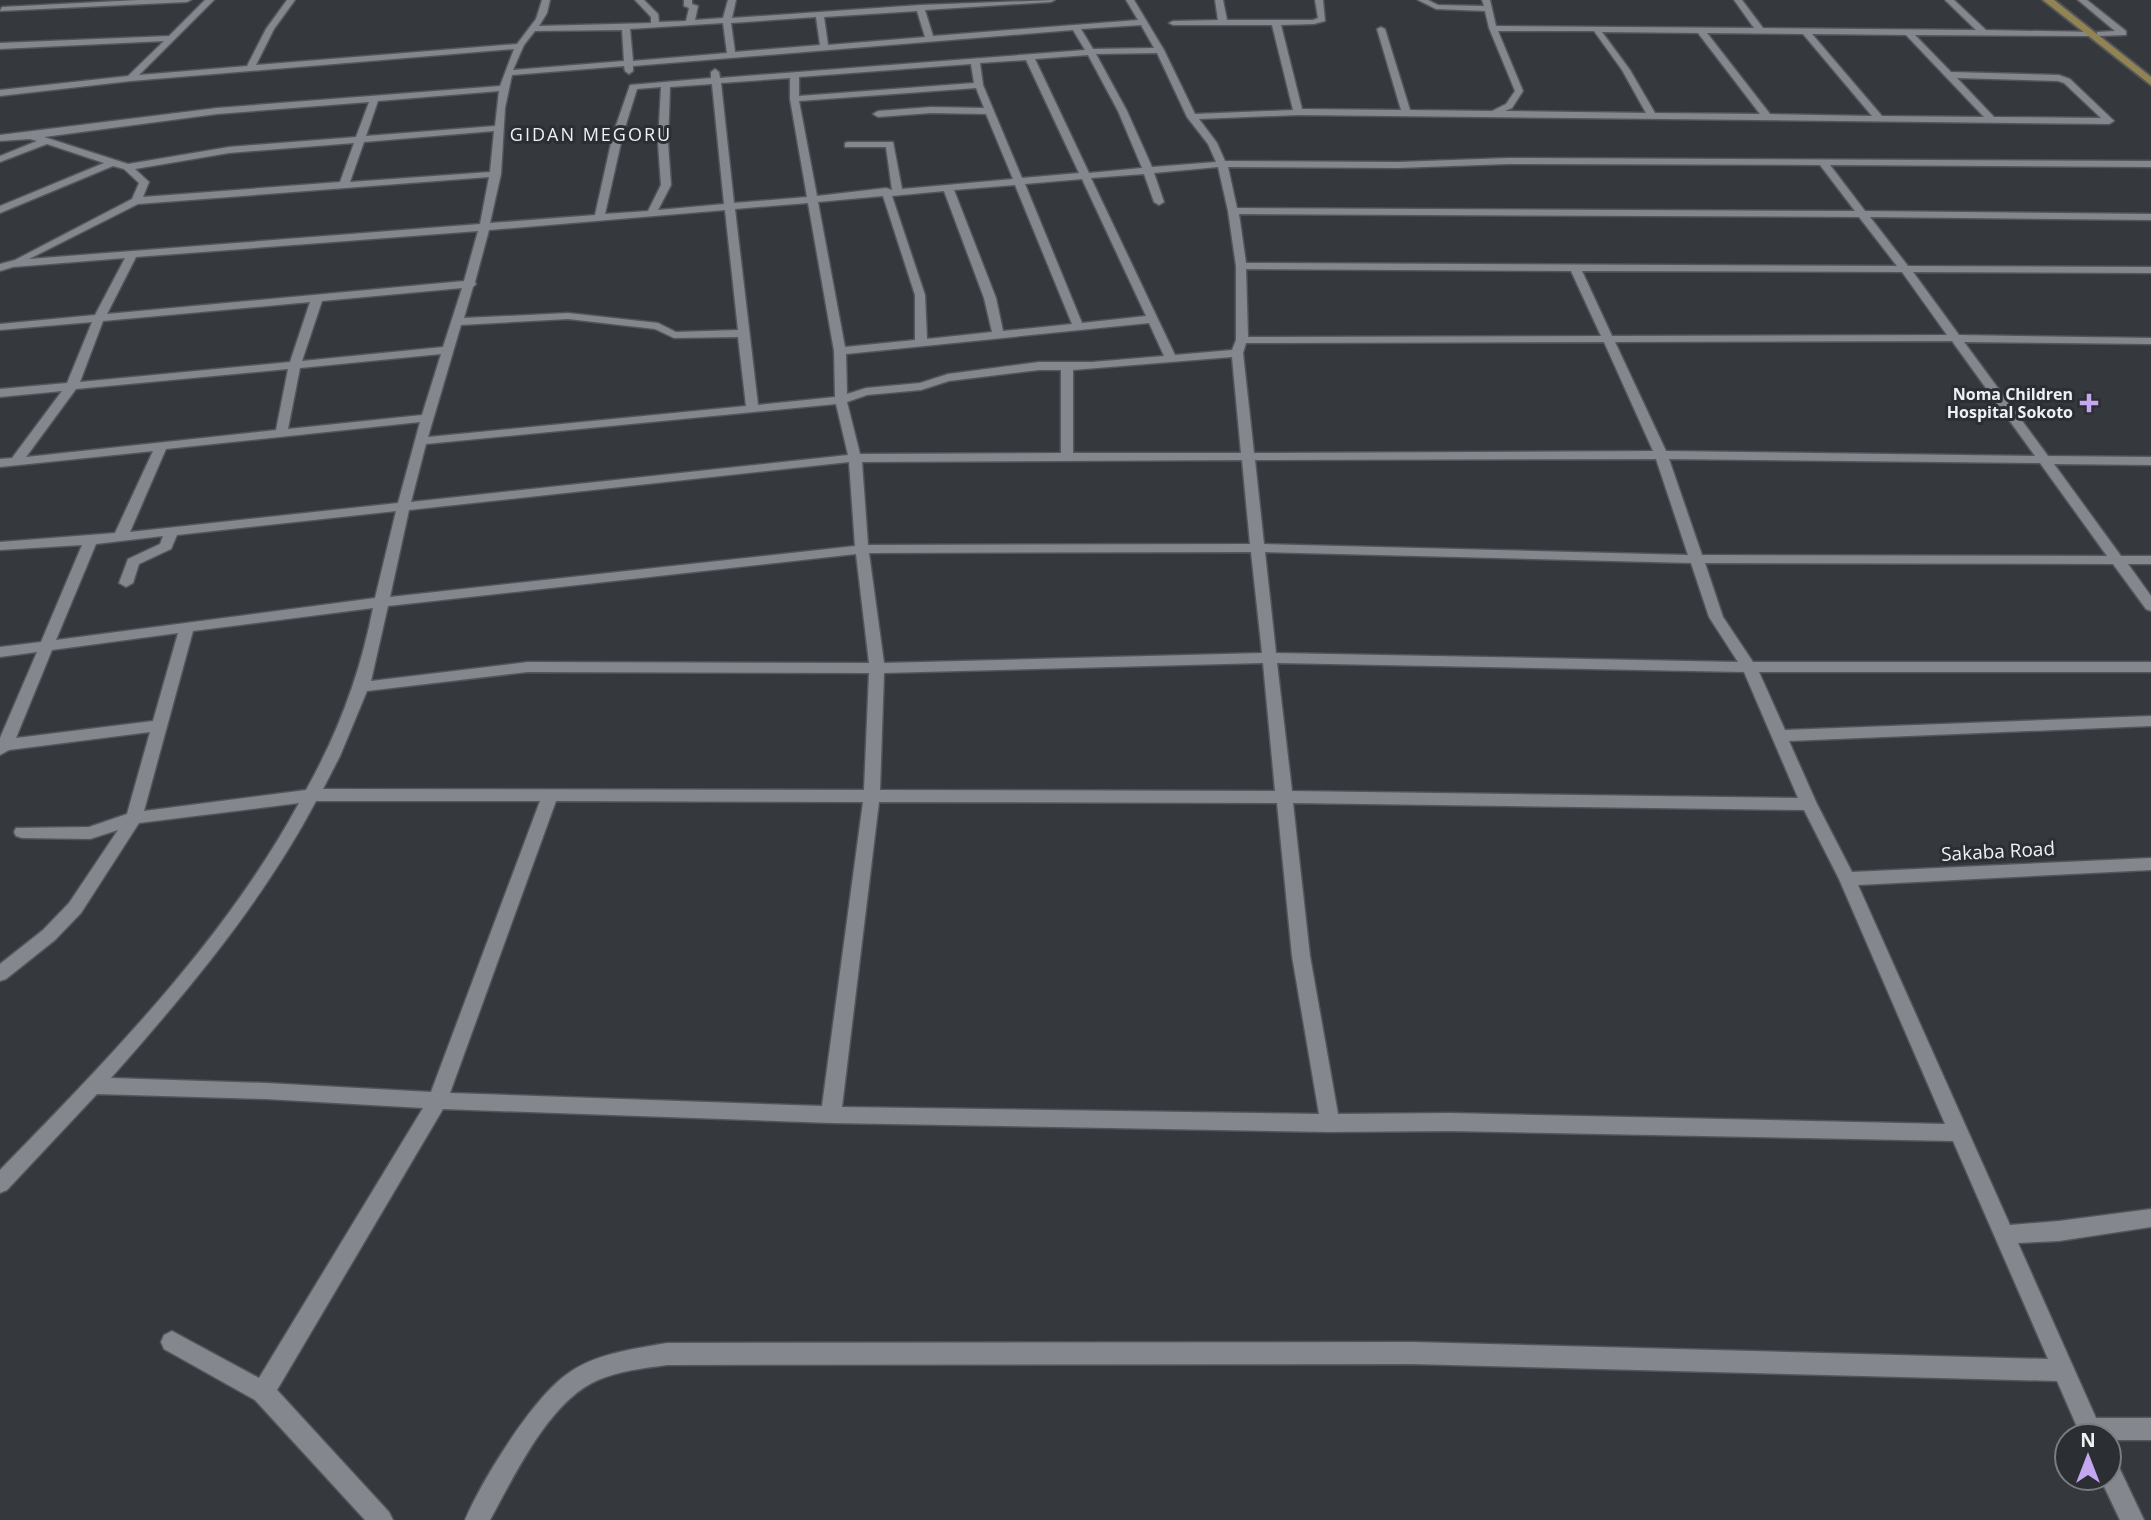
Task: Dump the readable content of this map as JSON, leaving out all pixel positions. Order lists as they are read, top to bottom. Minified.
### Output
{"streets":{"street":["Sakaba Road"]},"districts":["GIDAN MEGORU"],"places":{"health":["Noma Children Hospital Sokoto"]},"north":"top"}
